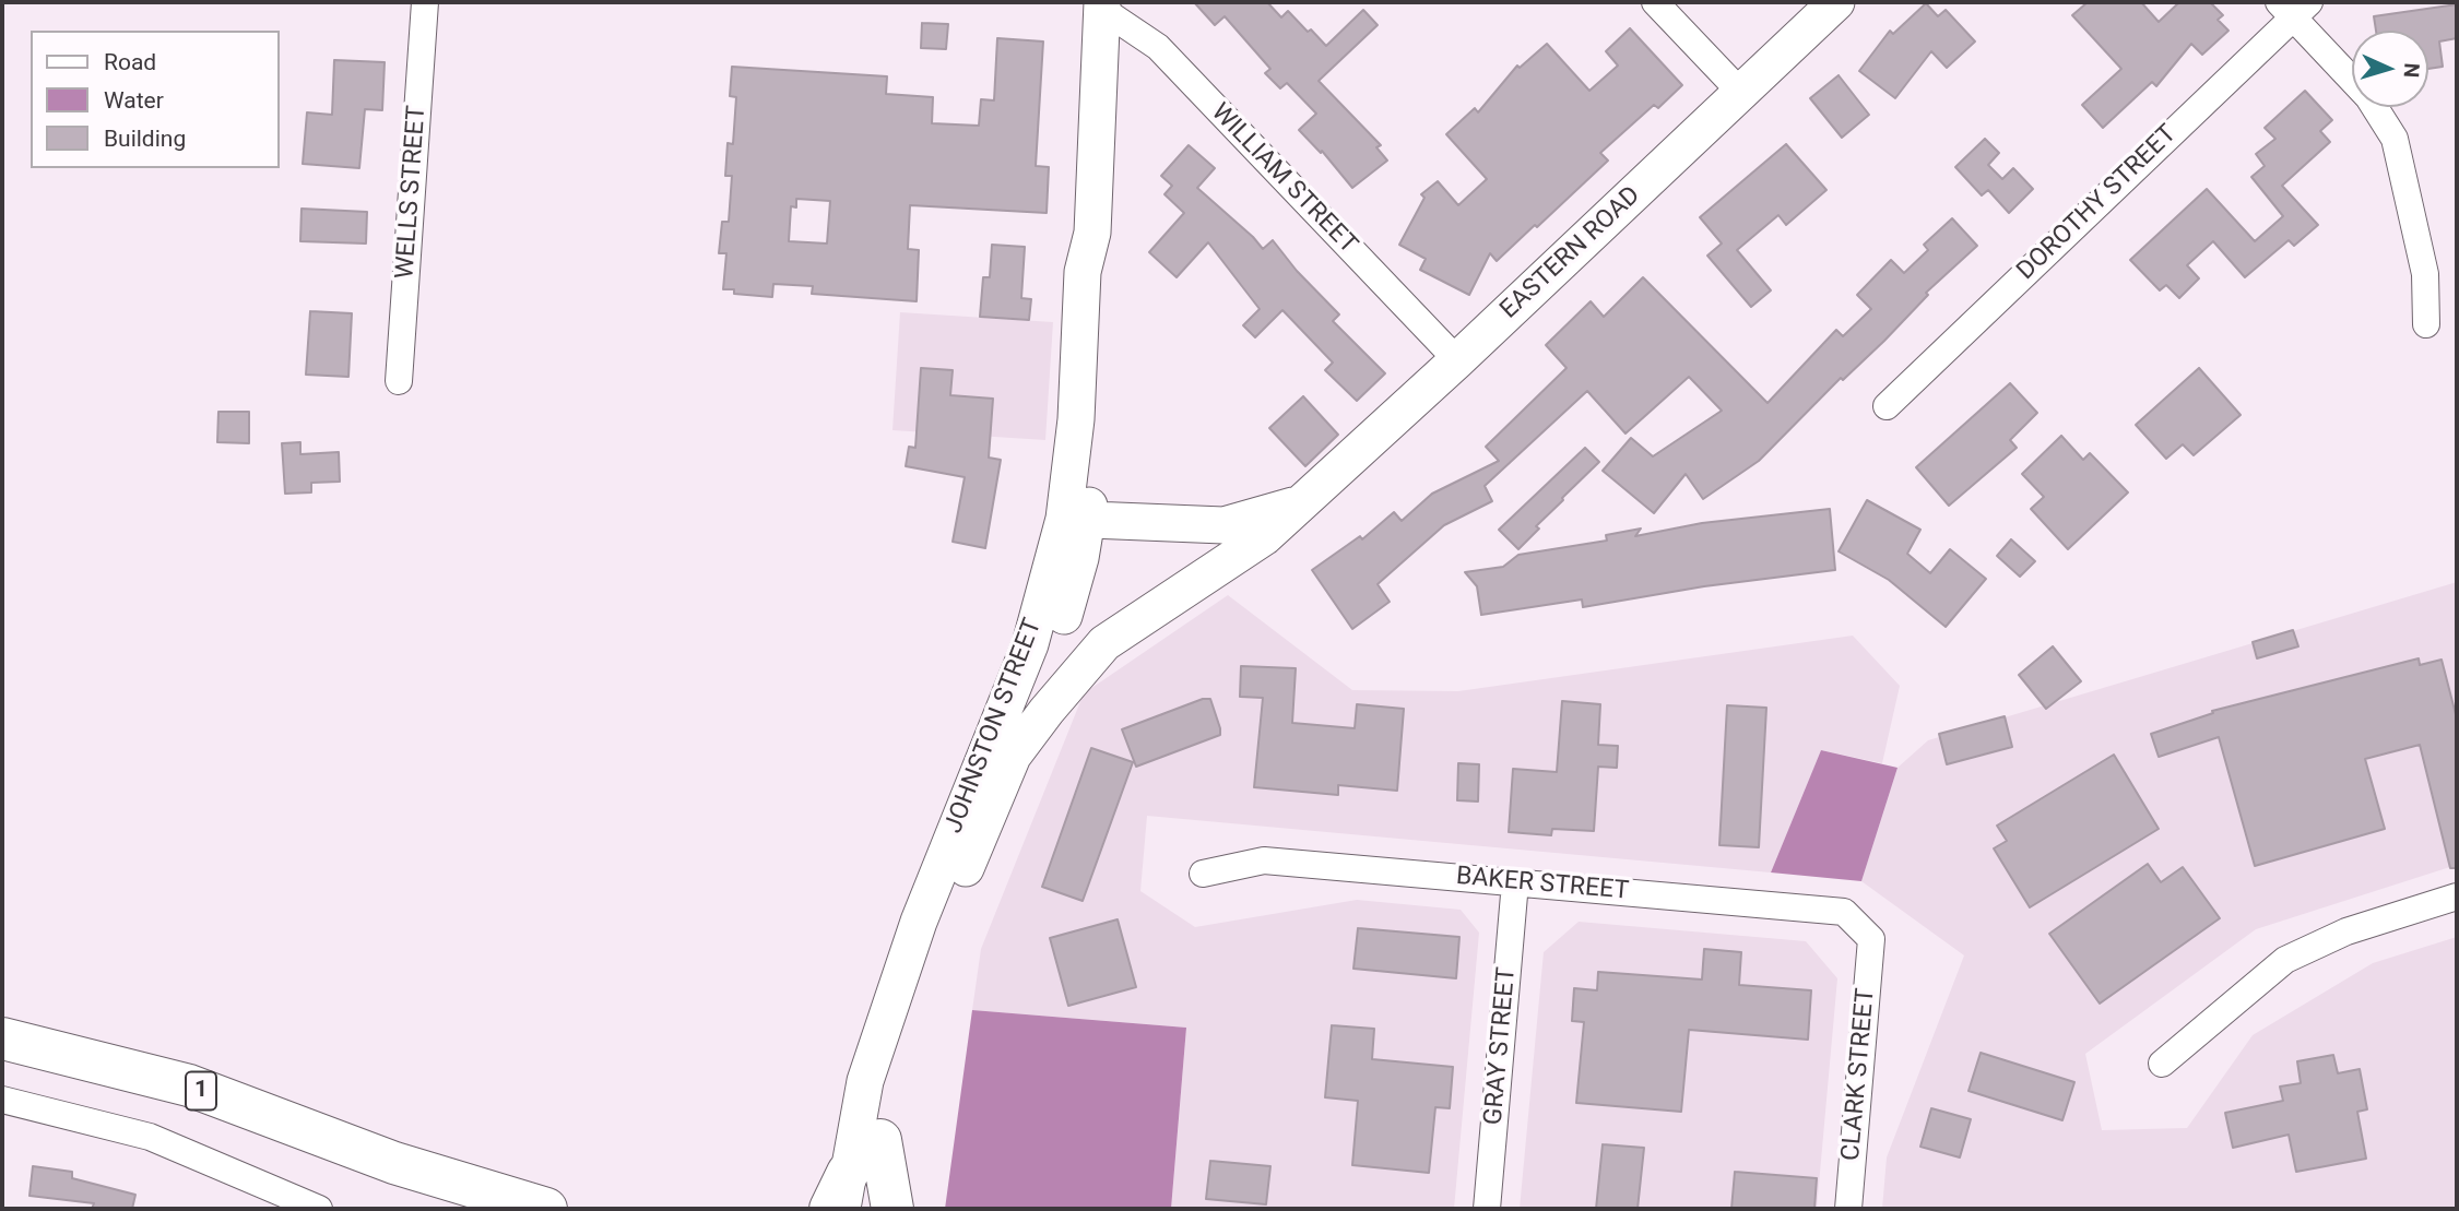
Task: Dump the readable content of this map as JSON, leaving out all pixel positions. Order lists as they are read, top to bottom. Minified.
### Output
{"streets":{"highway":["1"],"main road":["EASTERN ROAD","JOHNSTON STREET"],"street":["WILLIAM STREET","WELLS STREET","DOROTHY STREET","BAKER STREET","GRAY STREET","CLARK STREET"]},"crossings":[["WILLIAM STREET","EASTERN ROAD"],["WILLIAM STREET","JOHNSTON STREET"],["EASTERN ROAD","JOHNSTON STREET"],["BAKER STREET","GRAY STREET"],["BAKER STREET","CLARK STREET"]],"legend":["Road","Water","Building"],"north":"right"}
